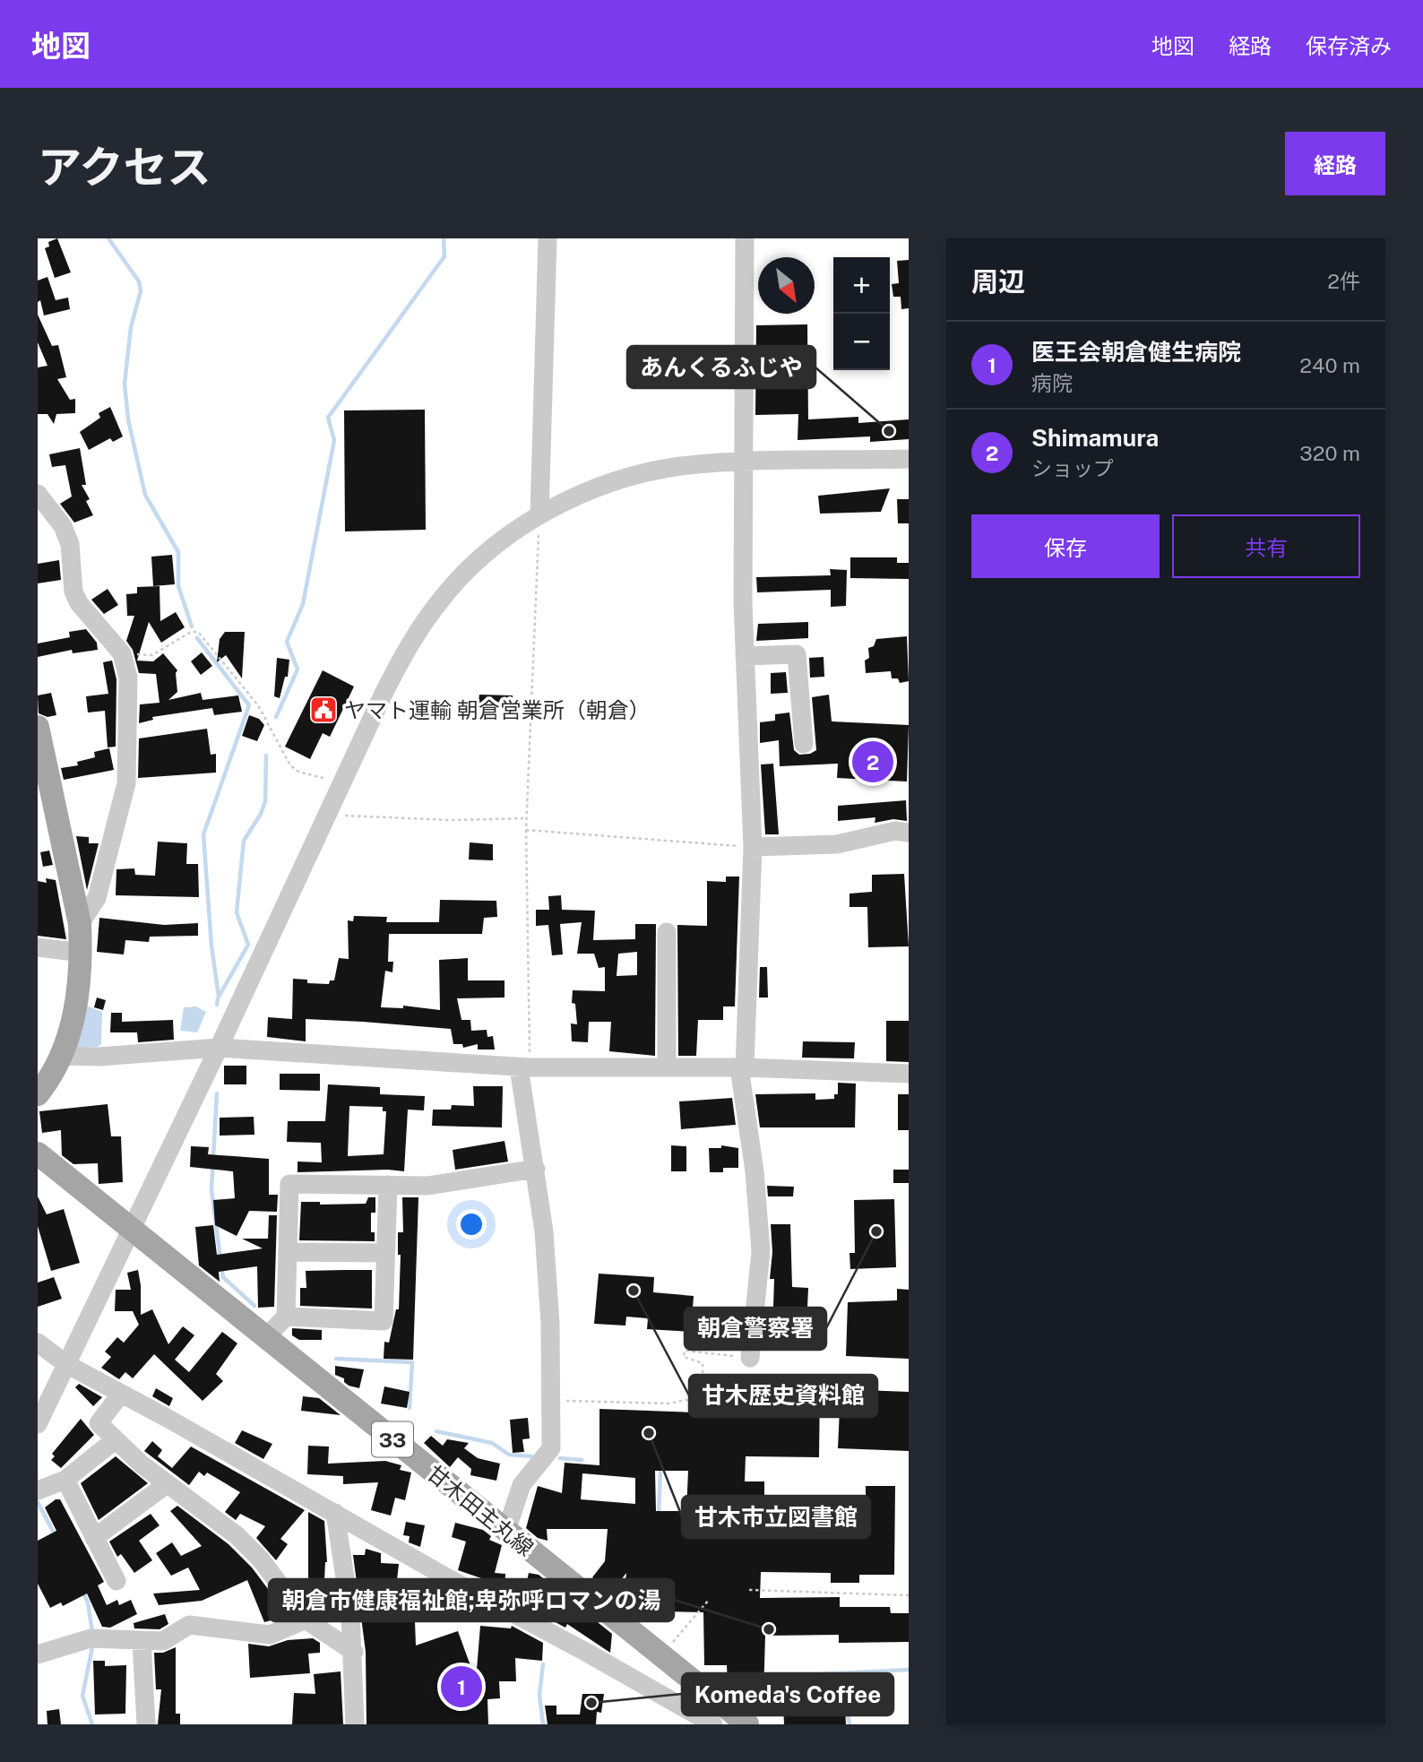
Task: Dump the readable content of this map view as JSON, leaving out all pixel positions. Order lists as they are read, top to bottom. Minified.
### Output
{"streets":{"main road":["33","甘木田主丸線"]},"places":{"other":["あんくるふじや","朝倉警察署","甘木歴史資料館","甘木市立図書館","朝倉市健康福祉館;卑弥呼ロマンの湯","Komeda's Coffee"],"public building":["ヤマト運輸 朝倉営業所（朝倉）"]},"north":"bottom right","page":{"header":"地図","nav":["地図","経路","保存済み"],"title":"アクセス","buttons":["経路",["保存","共有"]],"heading":["周辺","2件"],"map_buttons":["+","−"],"list":[{"mark":"1","name":"医王会朝倉健生病院","note":"病院","value":"240 m"},{"mark":"2","name":"Shimamura","note":"ショップ","value":"320 m"}],"pins":["2","1"]}}
